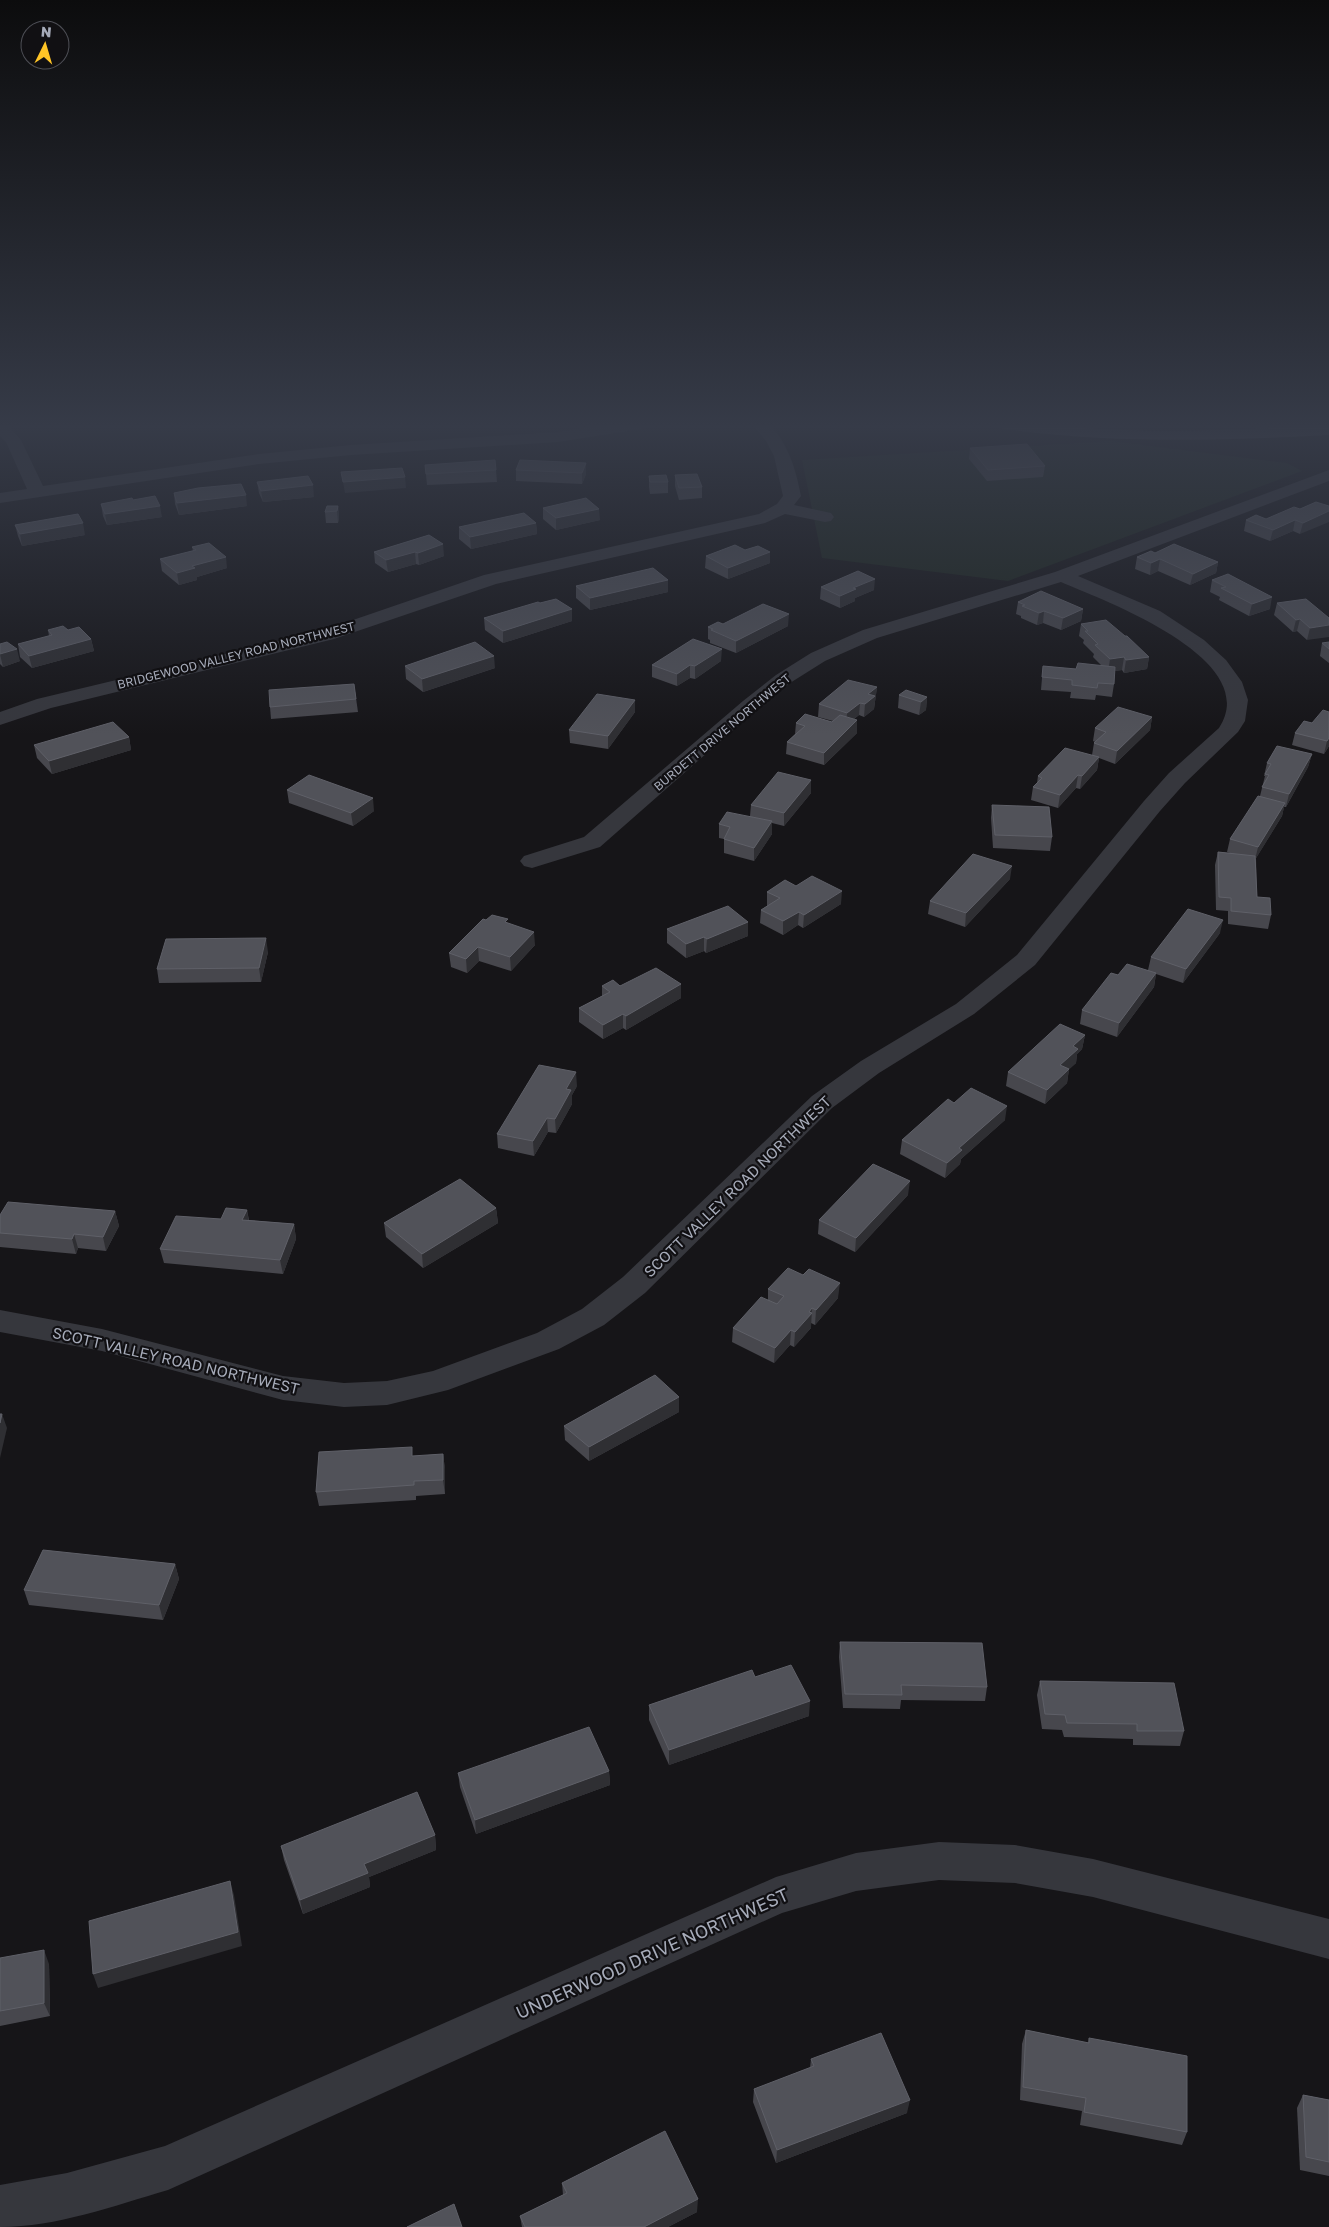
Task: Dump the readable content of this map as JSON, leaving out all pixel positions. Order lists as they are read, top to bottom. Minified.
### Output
{"streets":{"street":["BRIDGEWOOD VALLEY ROAD NORTHWEST","BURDETT DRIVE NORTHWEST","SCOTT VALLEY ROAD NORTHWEST","UNDERWOOD DRIVE NORTHWEST"]},"crossings":[["BURDETT DRIVE NORTHWEST","SCOTT VALLEY ROAD NORTHWEST"]],"north":"top"}
